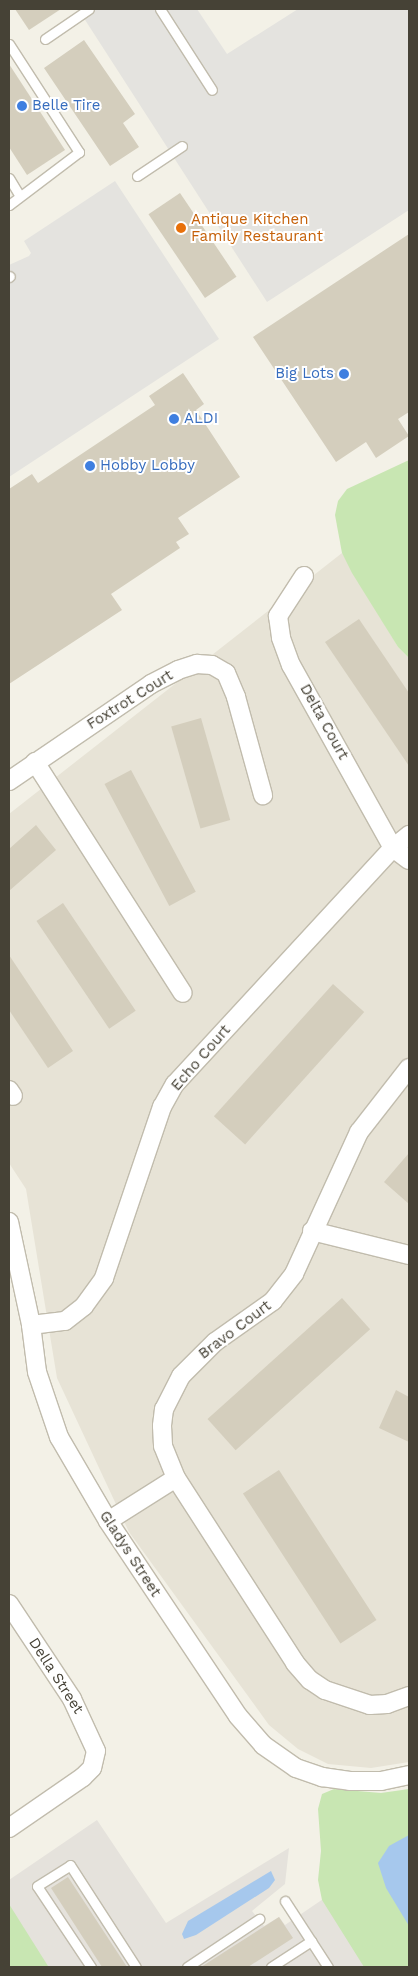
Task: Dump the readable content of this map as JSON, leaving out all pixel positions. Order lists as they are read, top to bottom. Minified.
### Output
{"streets":{"street":["Foxtrot Court","Delta Court","Echo Court","Bravo Court","Gladys Street","Della Street"]},"crossings":[["Delta Court","Echo Court"],["Echo Court","Gladys Street"]],"places":["Belle Tire","Antique Kitchen Family Restaurant","Big Lots","ALDI","Hobby Lobby"]}
